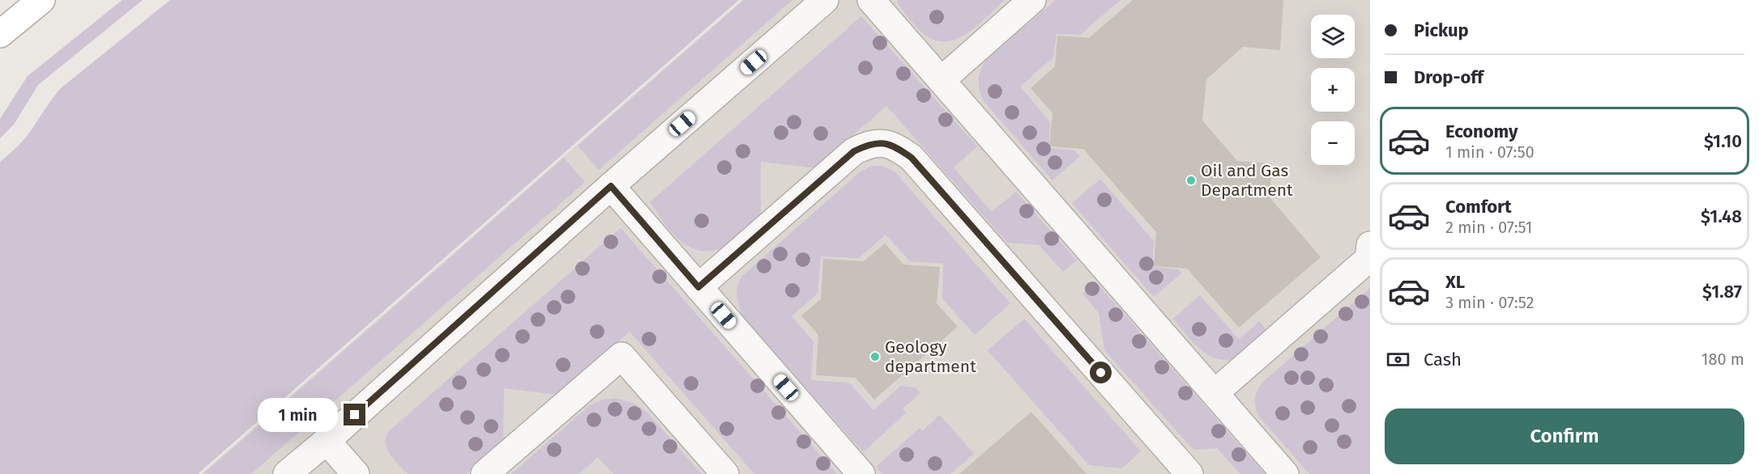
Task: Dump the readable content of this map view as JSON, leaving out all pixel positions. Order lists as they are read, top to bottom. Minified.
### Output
{"places":["Oil and Gas Department","Geology department"],"page":{"banner":["Pickup","Drop-off"],"map_buttons":["+","−"],"list":[{"name":"Economy","note":"1 min · 07:50","value":"$1.10"},{"name":"Comfort","note":"2 min · 07:51","value":"$1.48"},{"name":"XL","note":"3 min · 07:52","value":"$1.87"}],"pay":["Cash","180 m"],"bubble":"1 min","buttons":"Confirm"}}
